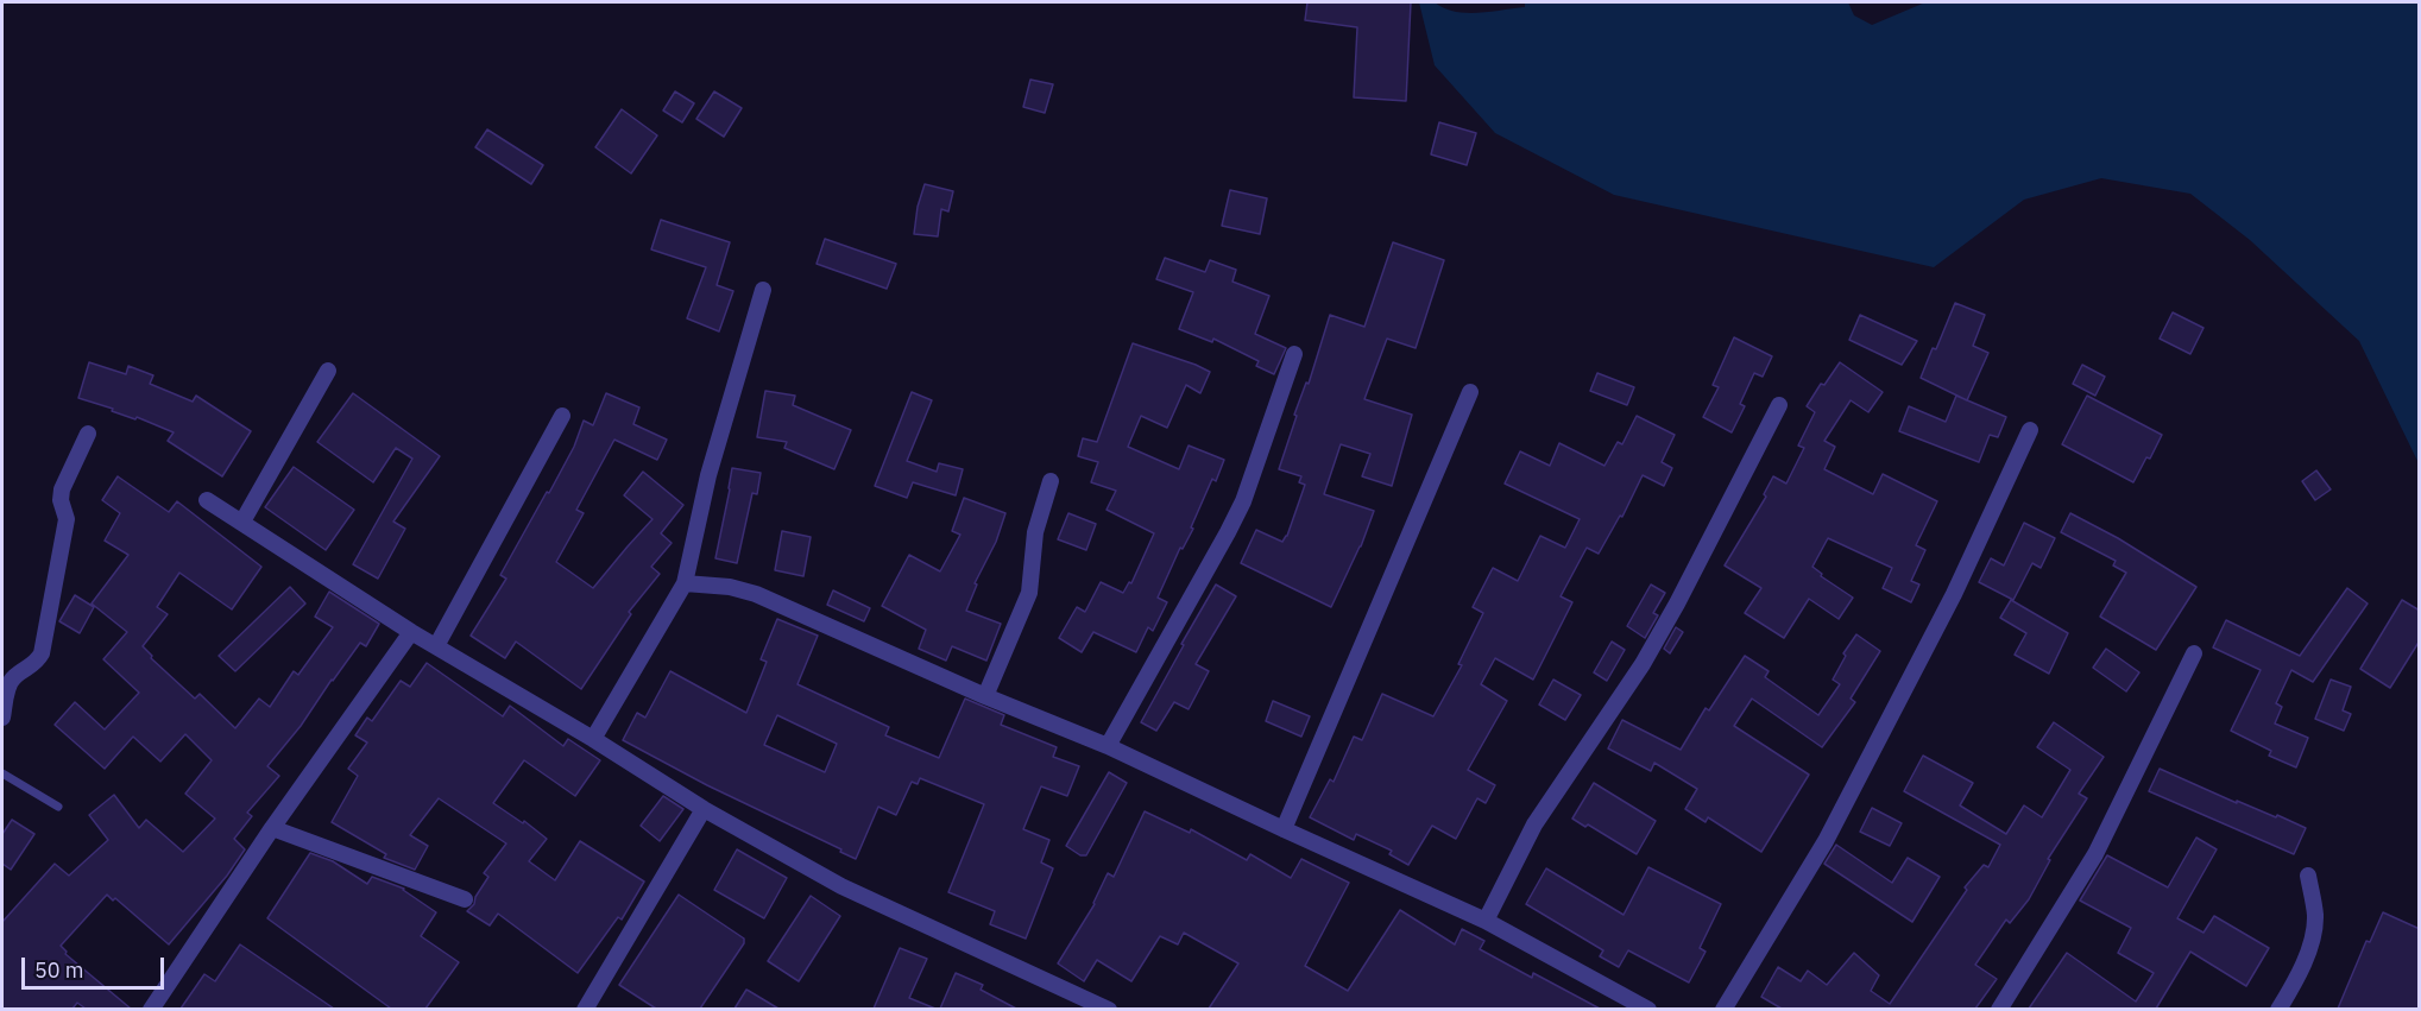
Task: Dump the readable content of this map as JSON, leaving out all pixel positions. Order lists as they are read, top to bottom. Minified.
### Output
{"scale_bar":"50 m"}
